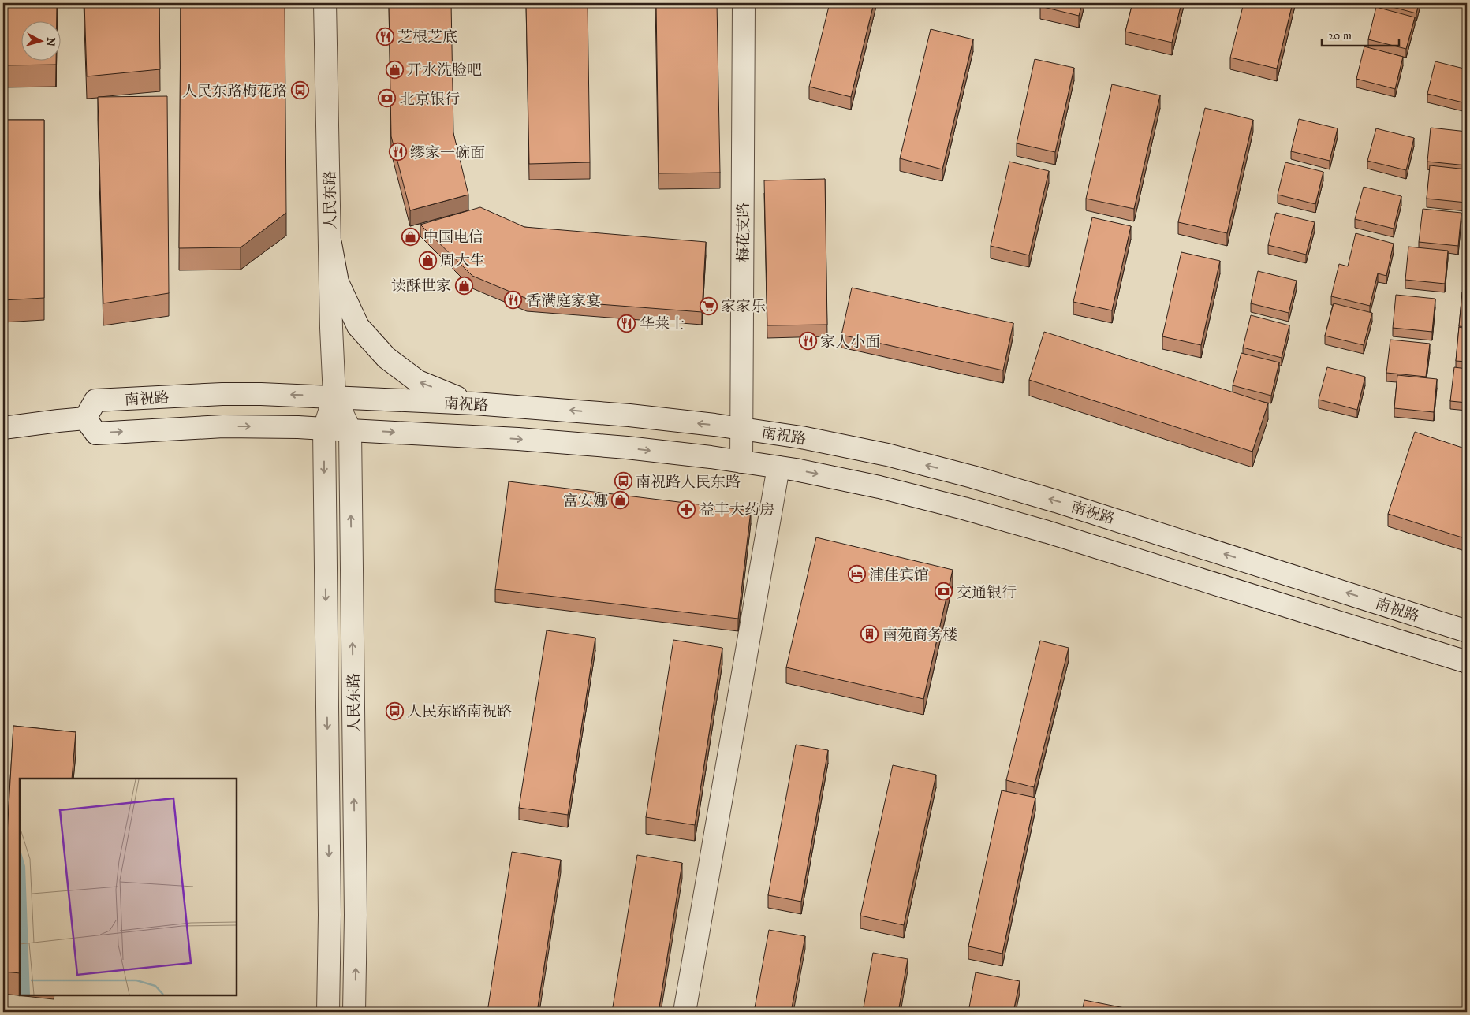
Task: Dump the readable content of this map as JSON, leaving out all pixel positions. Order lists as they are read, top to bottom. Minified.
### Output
{"streets":{"main road":["人民东路","梅花支路","南祝路"]},"crossings":[["人民东路","南祝路"],["梅花支路","南祝路"]],"places":{"restaurant":["芝根芝底","缪家一碗面","香满庭家宴","华莱士","家人小面"],"shop":["开水洗脸吧","中国电信","周大生","读酥世家","富安娜"],"bus stop":["人民东路梅花路","南祝路人民东路","人民东路南祝路"],"bank":["北京银行","交通银行"],"supermarket":["家家乐"],"pharmacy":["益丰大药房"],"hotel":["浦佳宾馆"],"building":["南苑商务楼"]},"scale_bar":"20 m","north":"right"}
